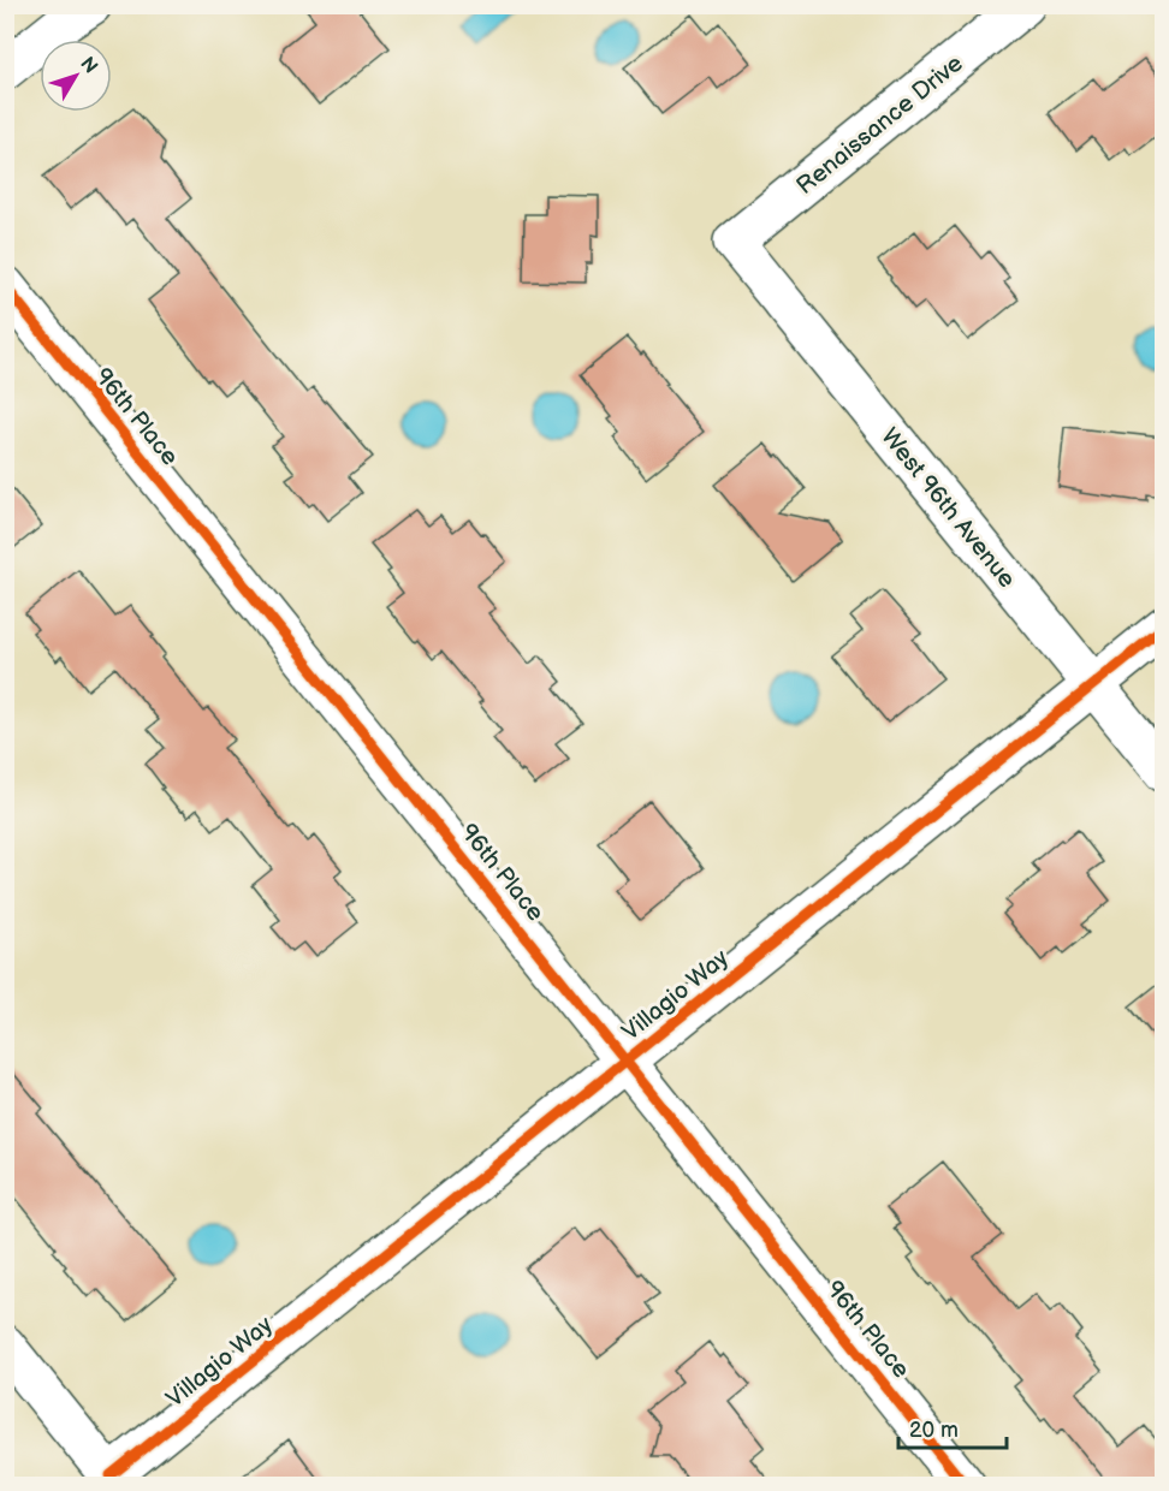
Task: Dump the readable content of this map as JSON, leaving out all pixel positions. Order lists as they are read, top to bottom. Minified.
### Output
{"streets":{"street":["Renaissance Drive","96th Place","West 96th Avenue","Villagio Way"]},"crossings":[["Renaissance Drive","West 96th Avenue"],["96th Place","Villagio Way"],["West 96th Avenue","Villagio Way"]],"scale_bar":"20 m","north":"top right"}
